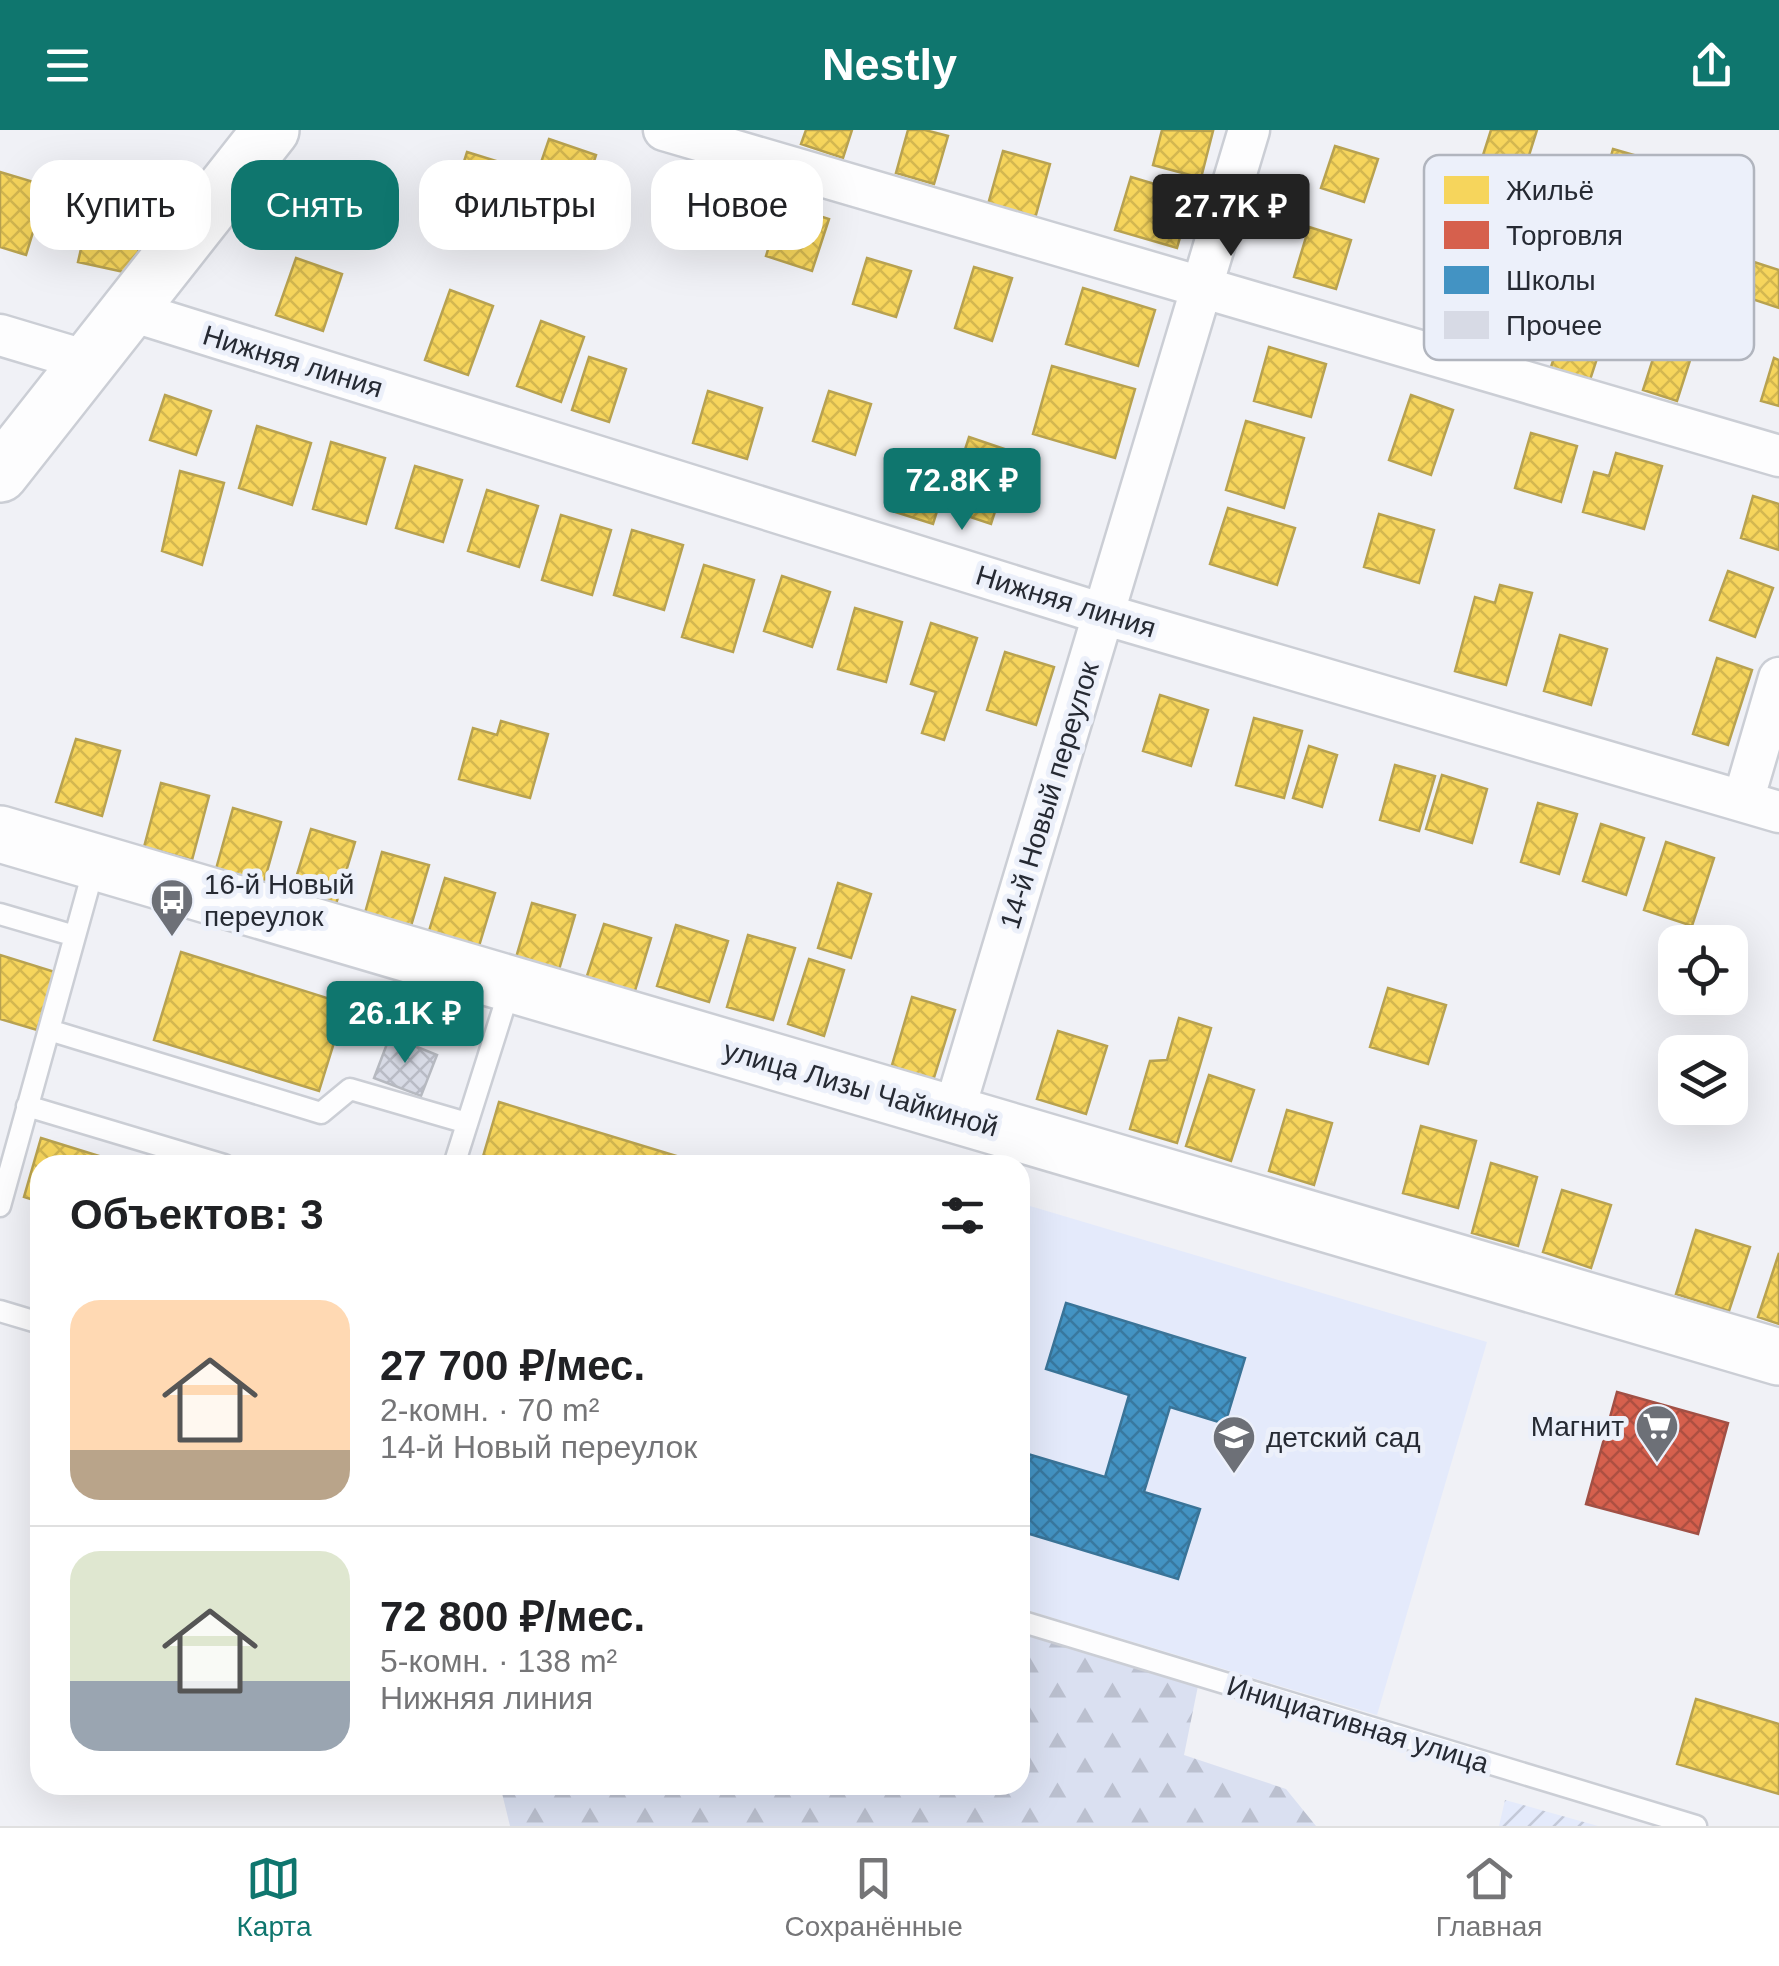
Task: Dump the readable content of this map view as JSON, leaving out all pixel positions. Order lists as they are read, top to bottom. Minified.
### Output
{"streets":{"main road":["улица Лизы Чайкиной"],"street":["Нижняя линия","14-й Новый переулок"],"lane":["Инициативная улица"]},"crossings":[["Нижняя линия","14-й Новый переулок"],["14-й Новый переулок","улица Лизы Чайкиной"]],"places":{"bus stop":["16-й Новый переулок"],"supermarket":["Магнит"],"school or university":["детский сад"]},"legend":["Жильё","Торговля","Школы","Прочее"],"page":{"header":"Nestly","chip":["Купить","Снять","Фильтры","Новое"],"price":["27.7K ₽","72.8K ₽","26.1K ₽"],"heading":"Объектов: 3","list":[{"name":"27 700 ₽/мес.","note":"2-комн. · 70 m² · 14-й Новый переулок"},{"name":"72 800 ₽/мес.","note":"5-комн. · 138 m² · Нижняя линия"}],"tabs":["Карта","Сохранённые","Главная"]}}
